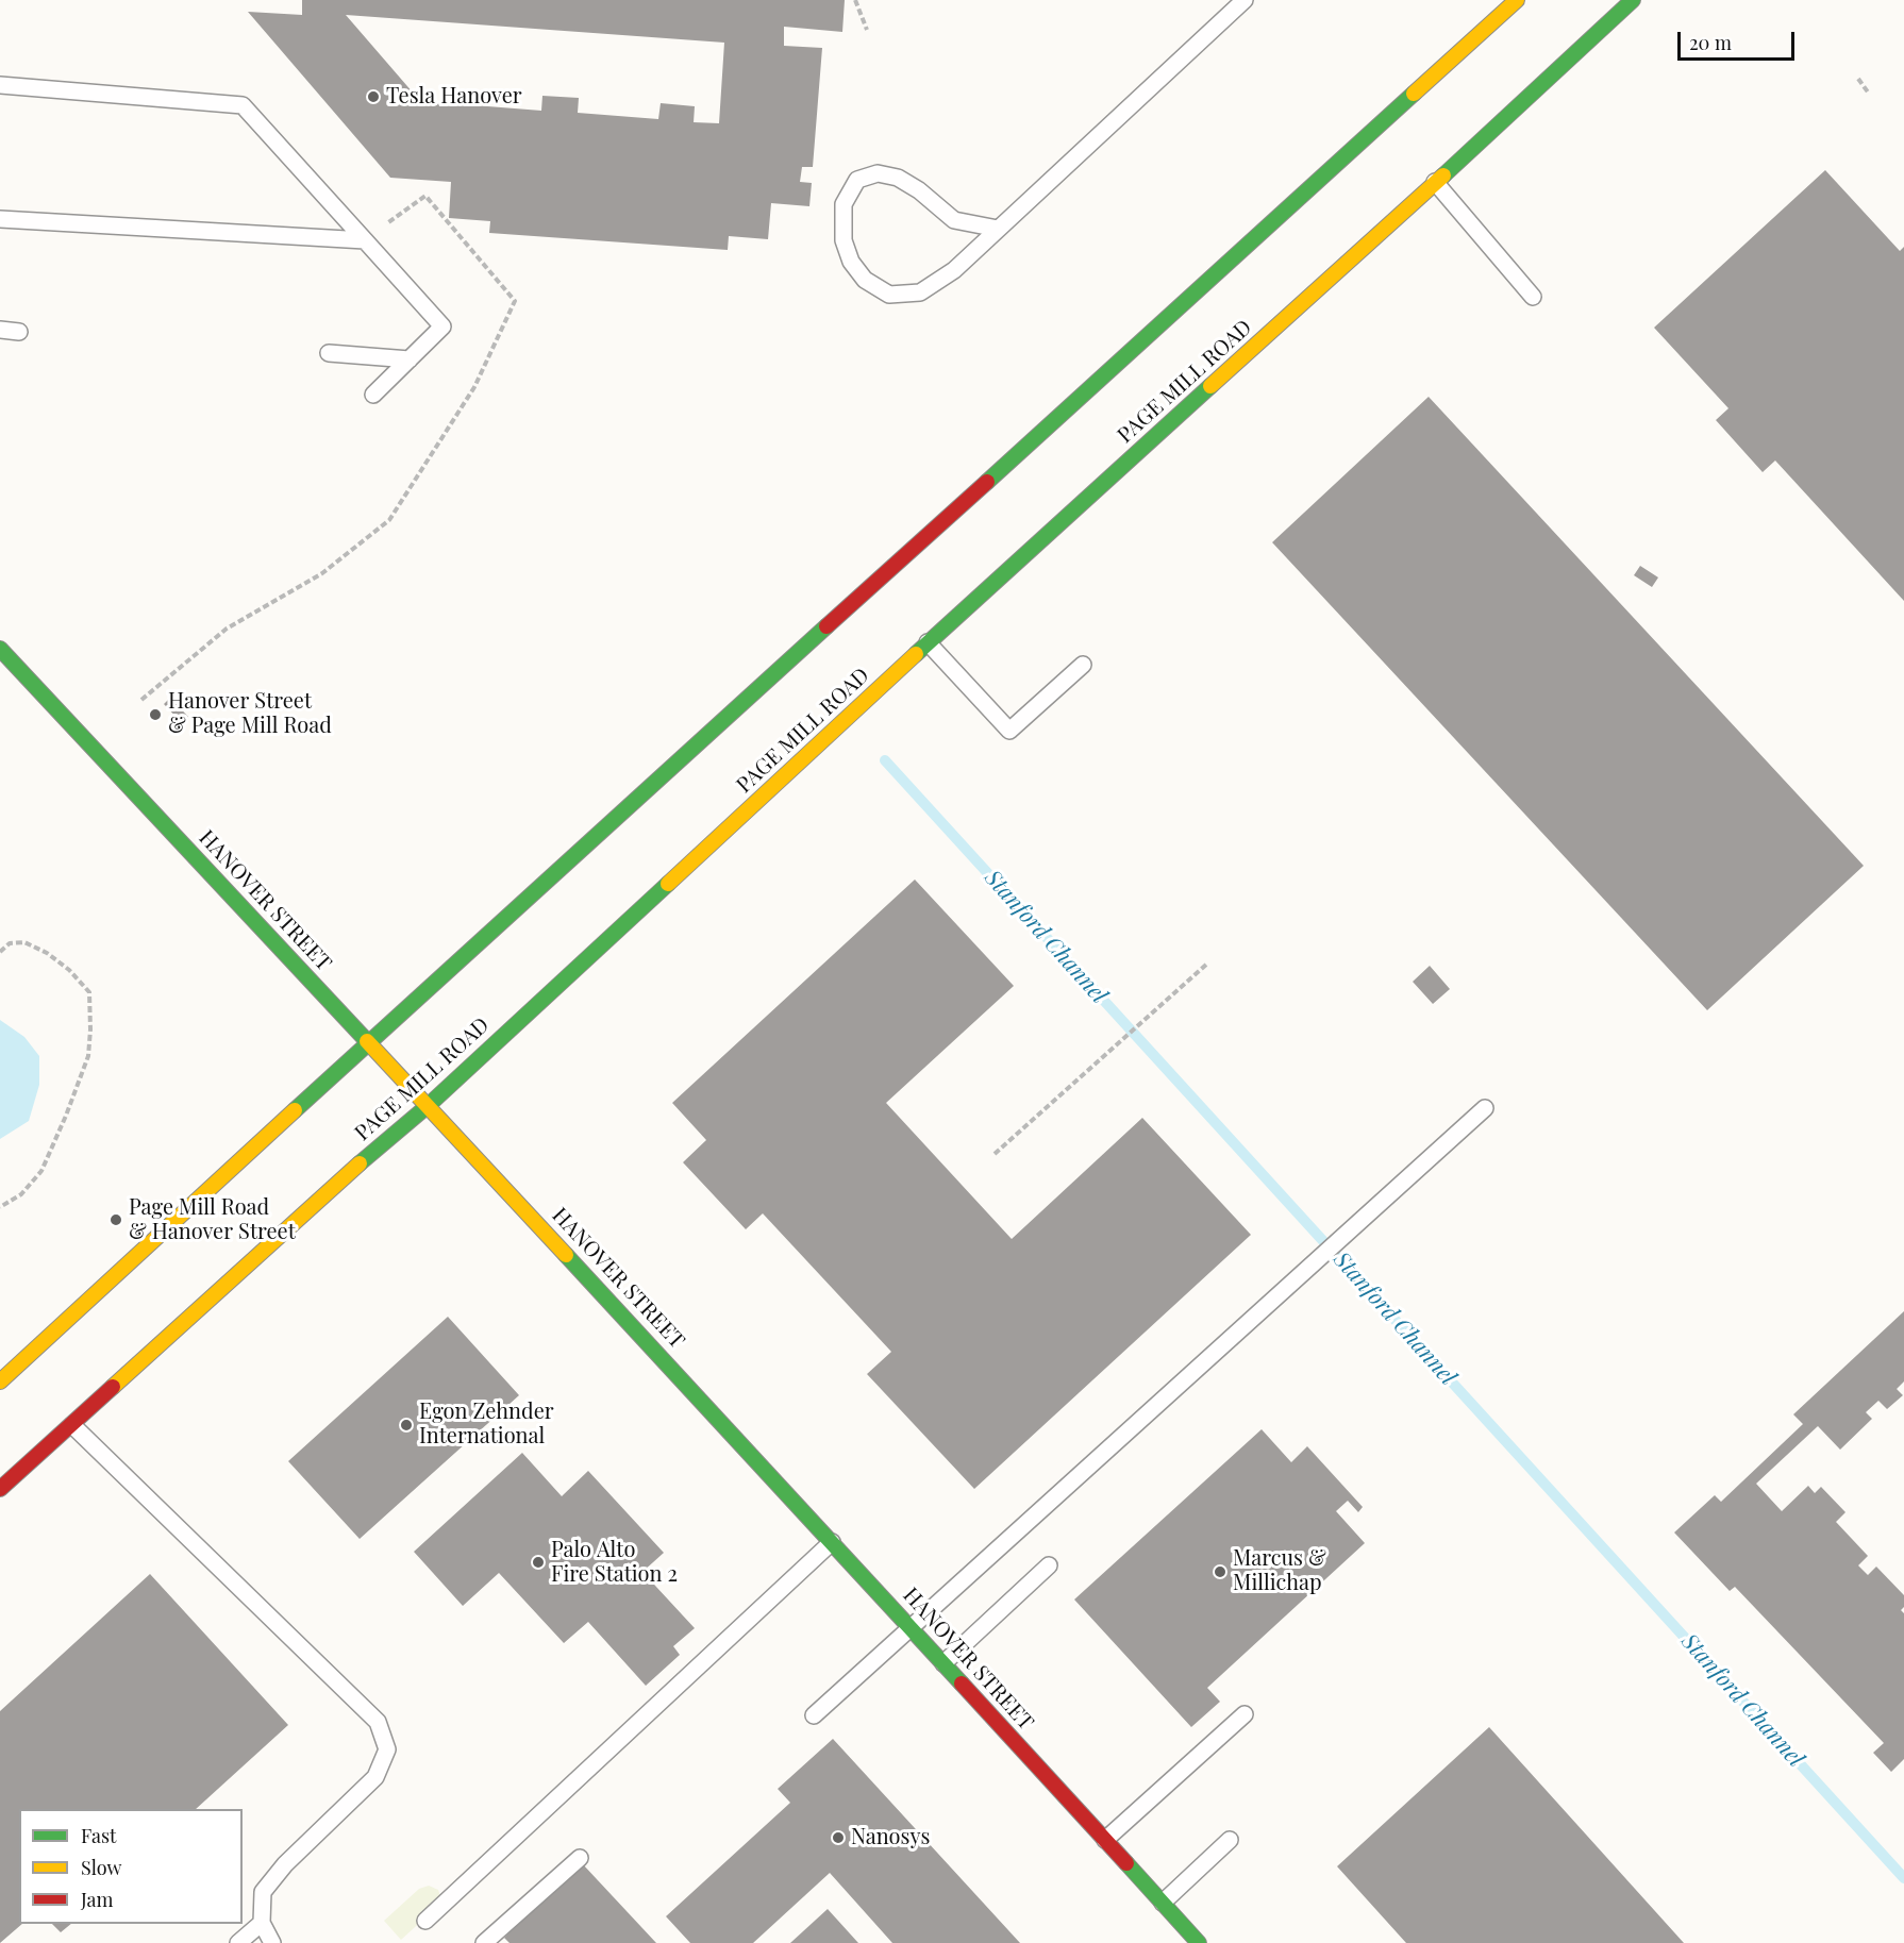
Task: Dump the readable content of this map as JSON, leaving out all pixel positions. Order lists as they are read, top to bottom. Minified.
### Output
{"streets":{"main road":["PAGE MILL ROAD","HANOVER STREET"]},"crossings":[["PAGE MILL ROAD","HANOVER STREET"]],"water":["Stanford Channel"],"places":["Tesla Hanover","Hanover Street & Page Mill Road","Page Mill Road & Hanover Street","Egon Zehnder International","Palo Alto Fire Station 2","Marcus & Millichap","Nanosys"],"legend":["Fast","Slow","Jam"],"scale_bar":"20 m"}
